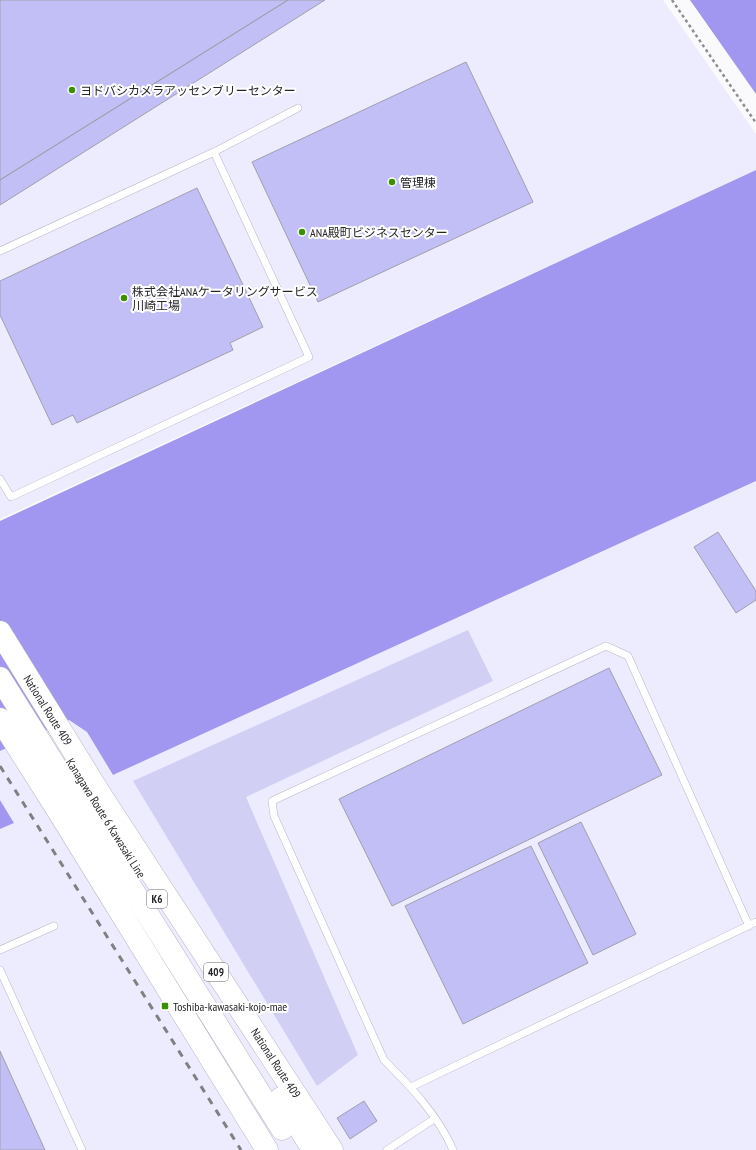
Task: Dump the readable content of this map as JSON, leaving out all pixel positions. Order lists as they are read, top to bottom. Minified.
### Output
{"streets":{"highway":["National Route 409","Kanagawa Route 6 Kawasaki Line","K6","409"]},"places":{"other":["ヨドバシカメラアッセンブリーセンター","管理棟","ANA殿町ビジネスセンター","株式会社ANAケータリングサービス 川崎工場"],"transit":["Toshiba-kawasaki-kojo-mae"]}}
